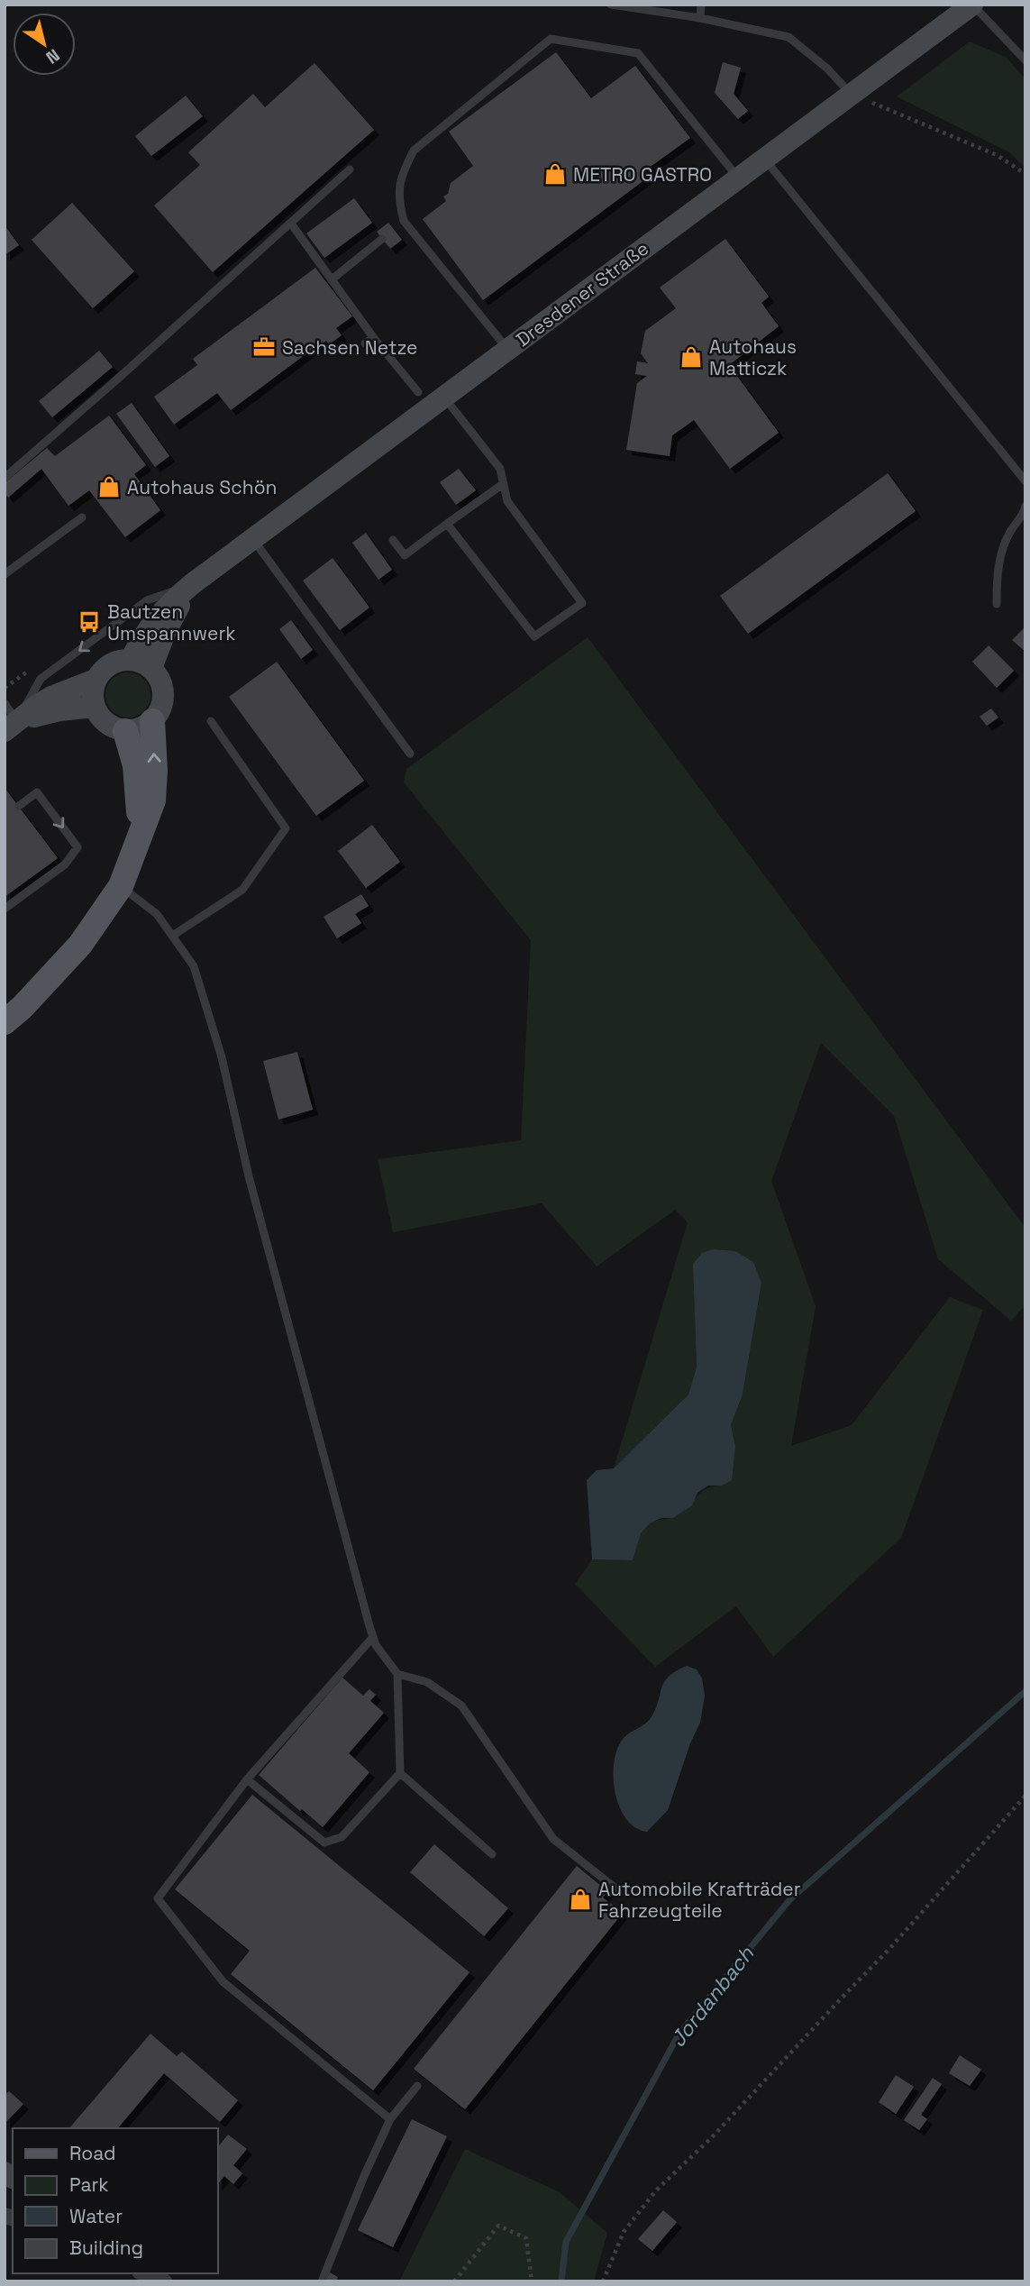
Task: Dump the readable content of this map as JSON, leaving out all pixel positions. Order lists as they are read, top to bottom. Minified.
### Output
{"streets":{"main road":["Dresdener Straße"]},"water":["Jordanbach"],"places":{"shop":["METRO GASTRO","Autohaus Matticzk","Autohaus Schön","Automobile Krafträder Fahrzeugteile"],"office":["Sachsen Netze"],"bus stop":["Bautzen Umspannwerk"]},"legend":["Road","Park","Water","Building"],"north":"bottom right"}
